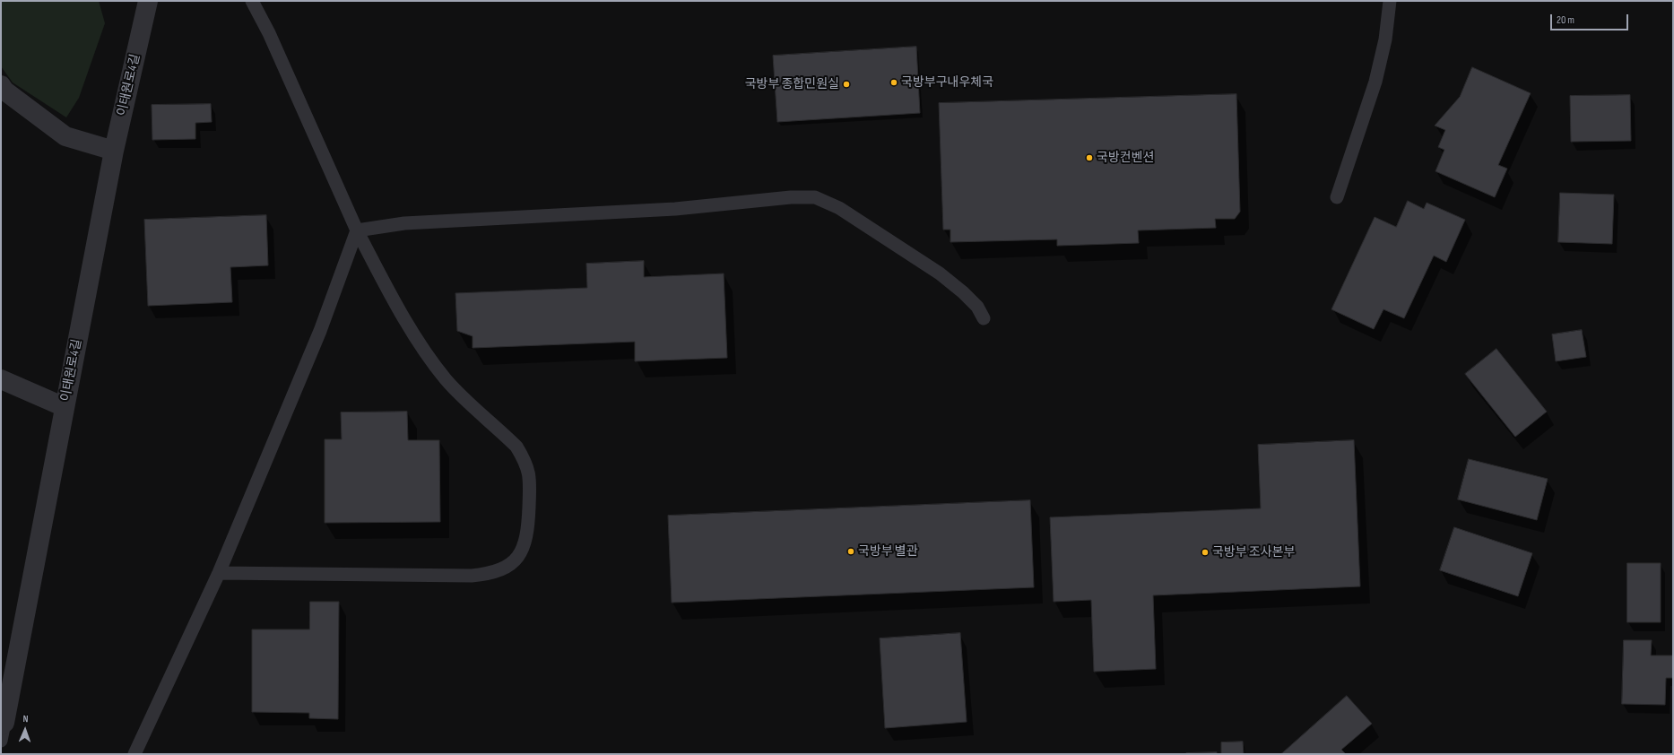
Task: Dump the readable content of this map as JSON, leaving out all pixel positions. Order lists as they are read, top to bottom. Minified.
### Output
{"streets":{"street":["이태원로4길"]},"places":["국방부구내우체국","국방부 종합민원실","국방컨벤션","국방부 별관","국방부 조사본부"],"scale_bar":"20 m","north":"top"}
